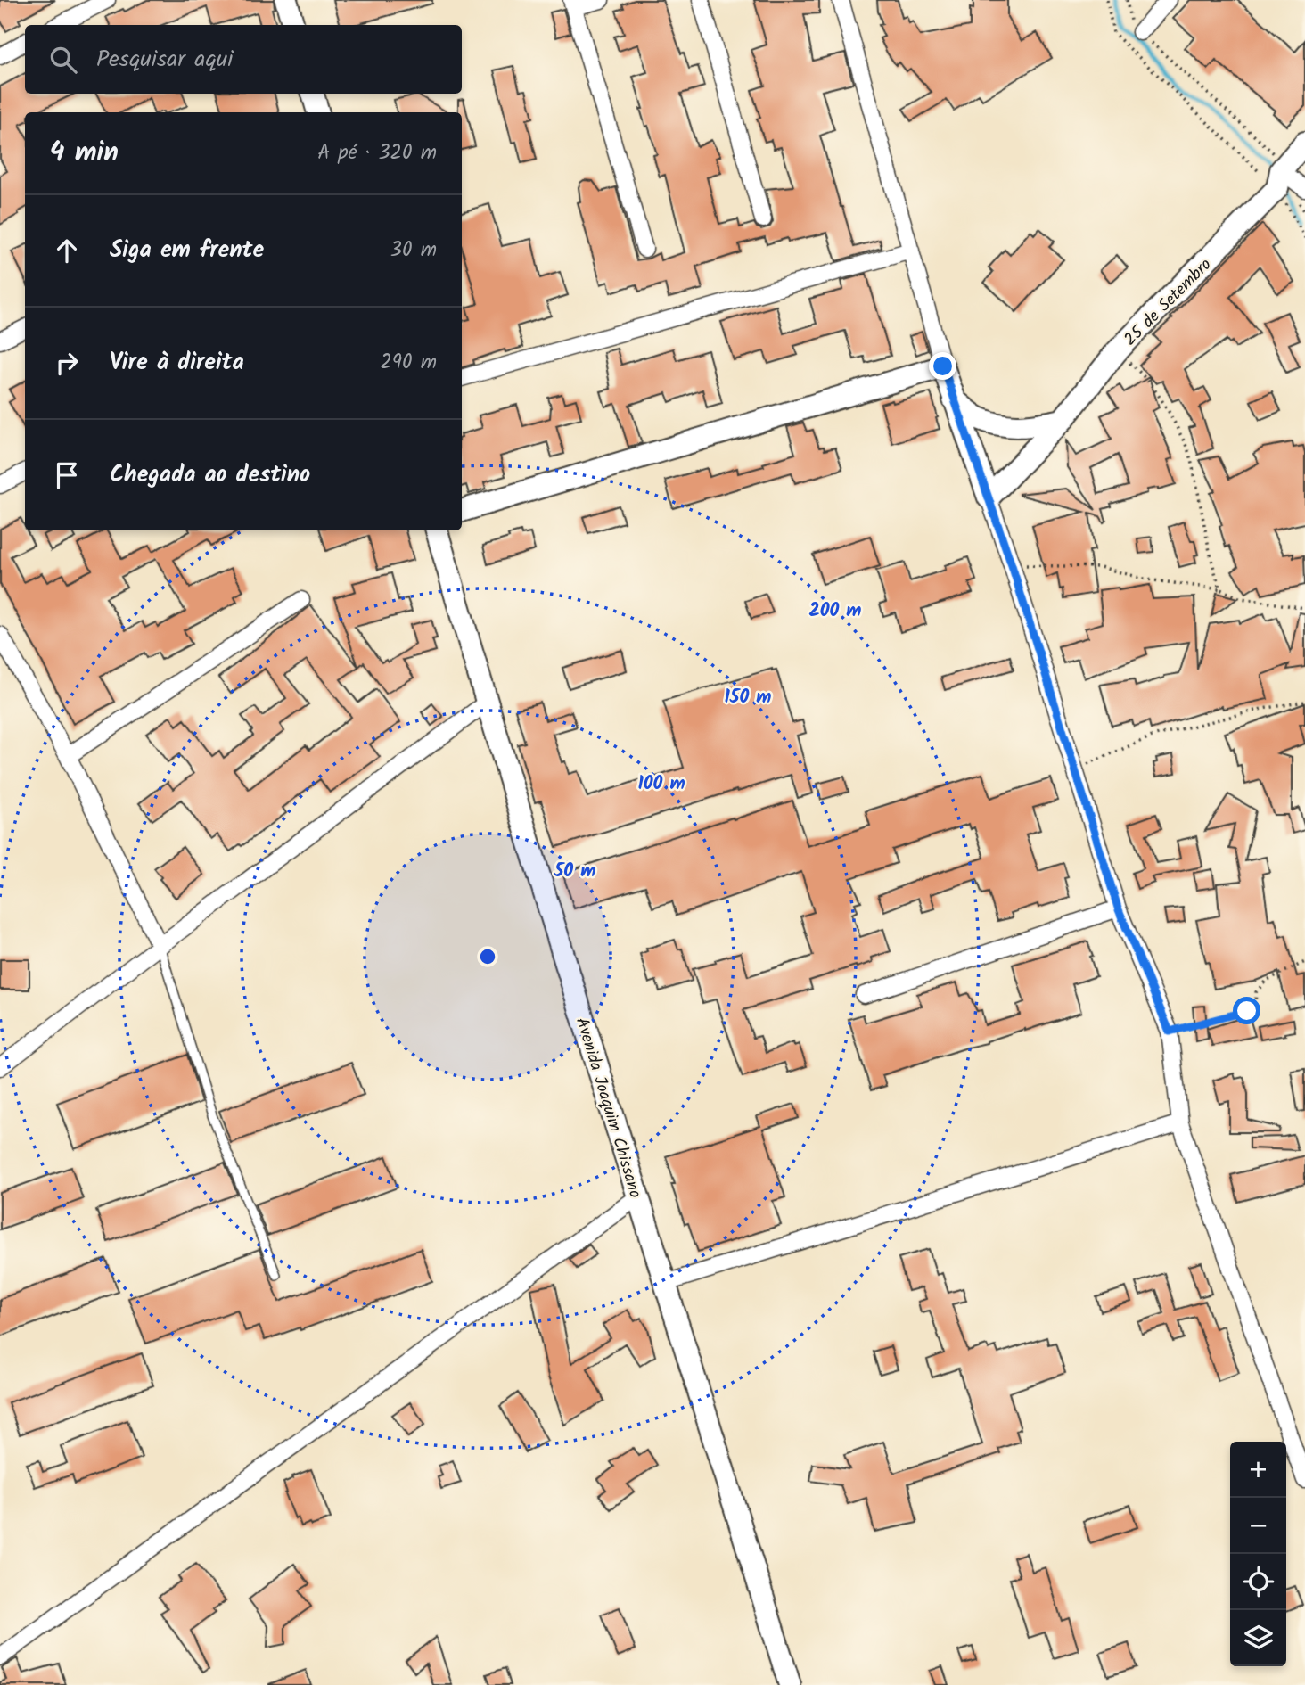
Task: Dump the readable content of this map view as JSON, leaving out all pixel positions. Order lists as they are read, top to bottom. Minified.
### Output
{"streets":{"street":["25 de Setembro","Avenida Joaquim Chissano"]},"page":{"search":"Pesquisar aqui","heading":["4 min","A pé · 320 m"],"list":[["Siga em frente","30 m"],["Vire à direita","290 m"],"Chegada ao destino"],"map_buttons":["+","−"]},"rings":["200 m","150 m","100 m","50 m"]}
